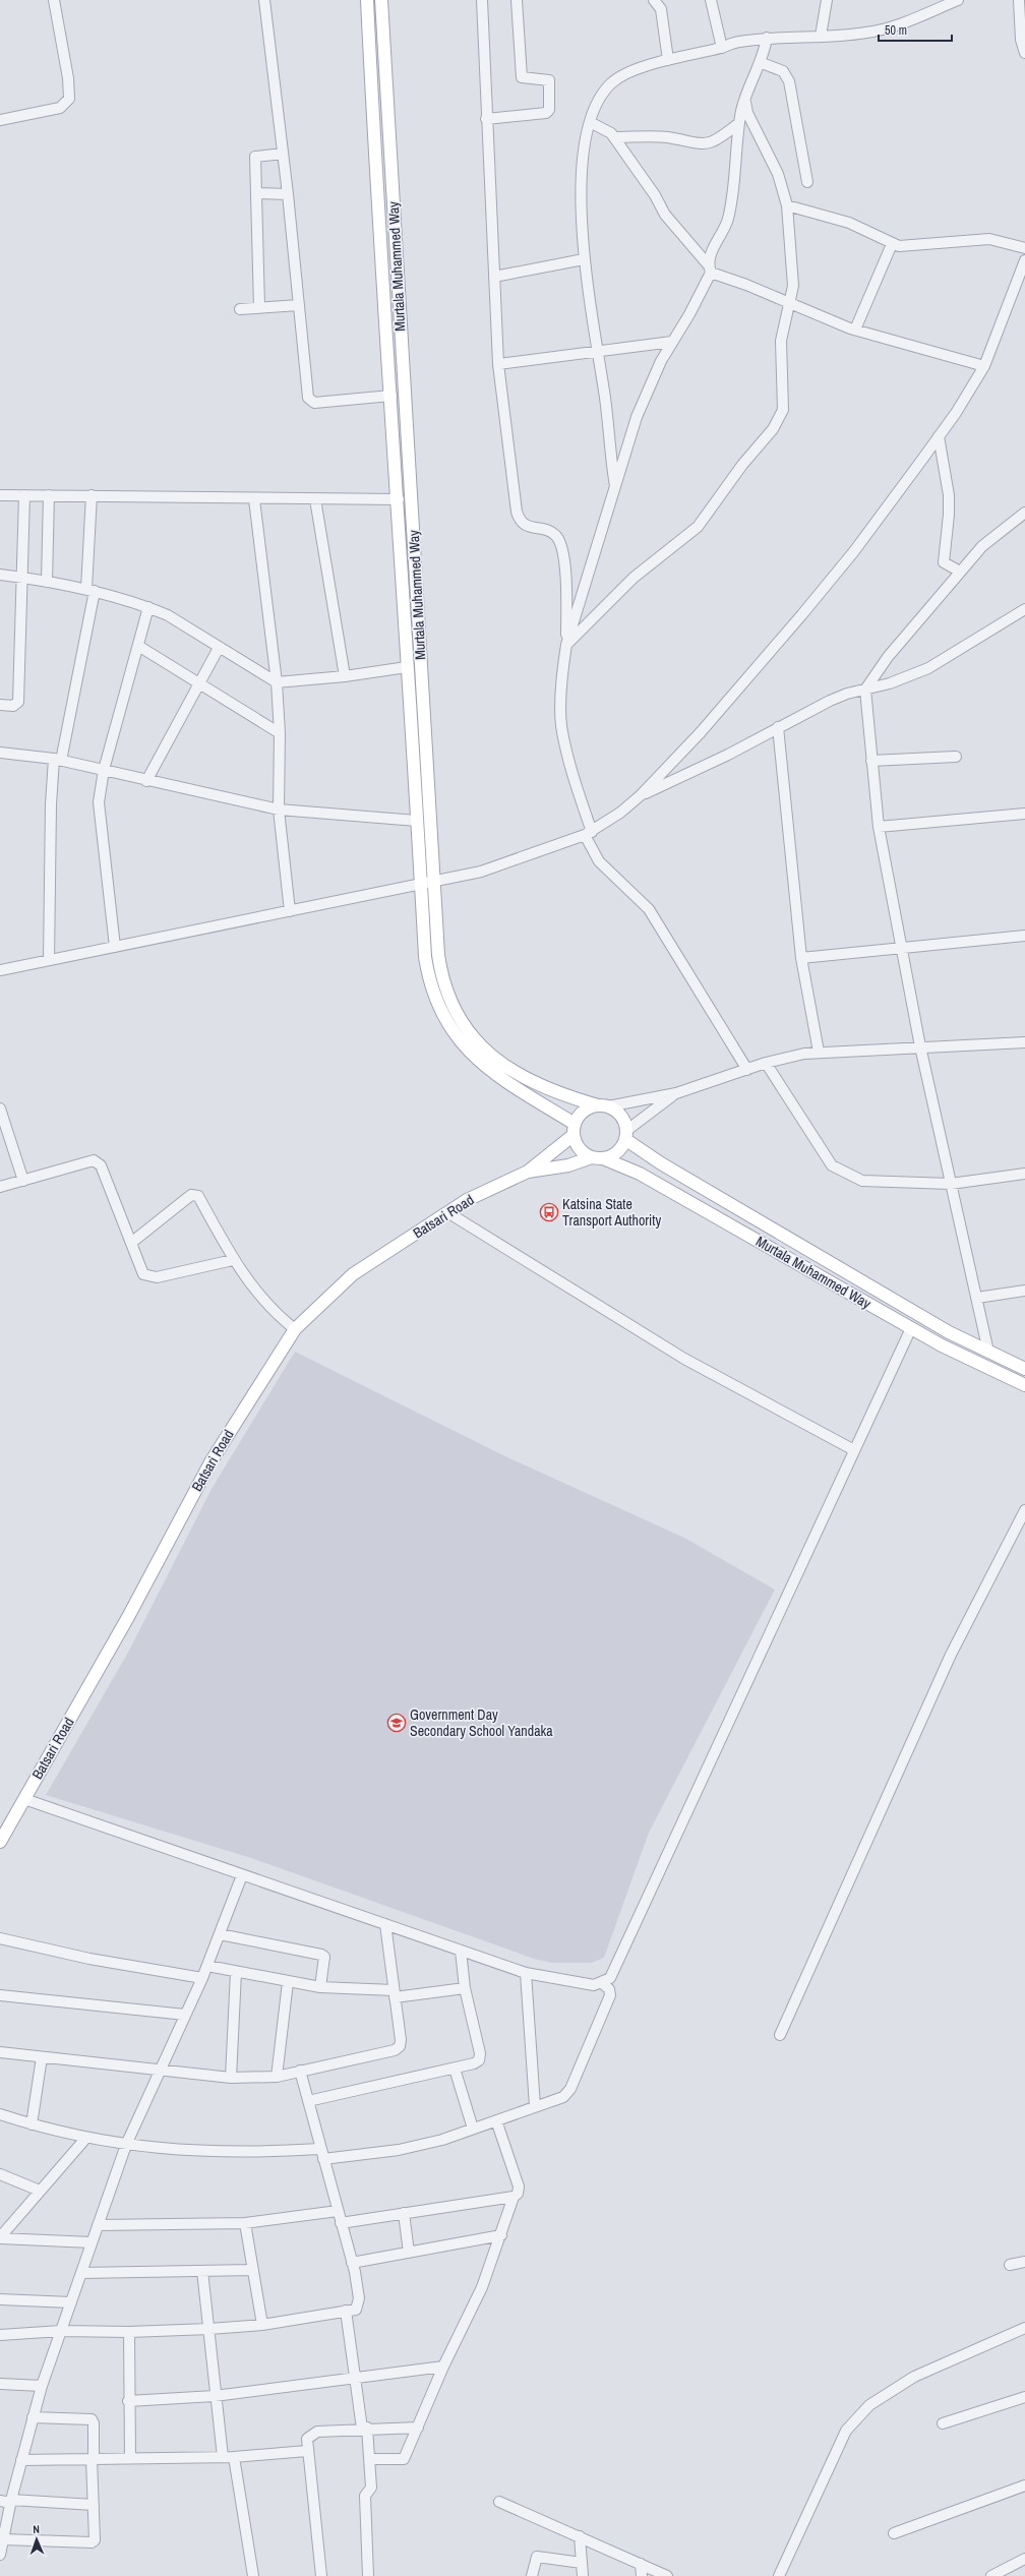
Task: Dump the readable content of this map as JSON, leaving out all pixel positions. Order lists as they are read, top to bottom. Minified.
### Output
{"streets":{"main road":["Murtala Muhammed Way","Batsari Road"]},"places":{"bus stop":["Katsina State Transport Authority"],"school or university":["Government Day Secondary School Yandaka"]},"scale_bar":"50 m","north":"top"}
